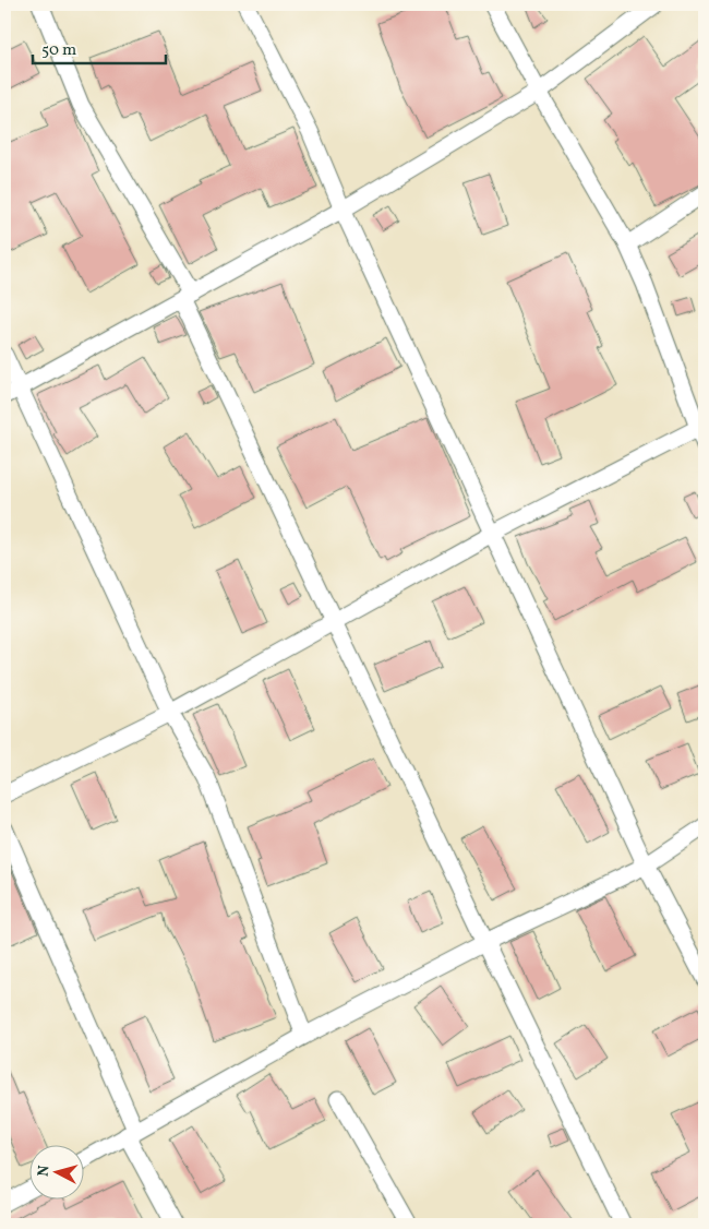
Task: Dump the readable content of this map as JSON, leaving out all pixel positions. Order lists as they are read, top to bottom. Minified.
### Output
{"scale_bar":"50 m","north":"left"}
